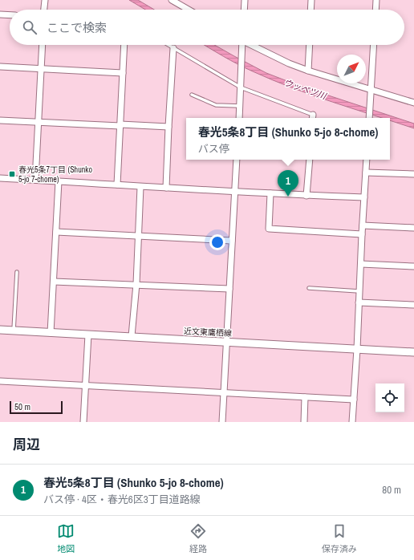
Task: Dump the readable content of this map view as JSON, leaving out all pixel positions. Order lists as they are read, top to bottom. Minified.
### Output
{"streets":{"street":["近文東鷹栖線"]},"water":["ウッペツ川"],"places":{"transit":["春光5条7丁目 (Shunko 5-jo 7-chome)"]},"scale_bar":"50 m","north":"top right","page":{"search":"ここで検索","popup":["春光5条8丁目 (Shunko 5-jo 8-chome)","バス停"],"pins":"1","scale":"50 m","heading":"周辺","list":[{"mark":"1","name":"春光5条8丁目 (Shunko 5-jo 8-chome)","note":"バス停 · 4区・春光6区3丁目道路線","value":"80 m"}],"nav":["地図","経路","保存済み"]}}
